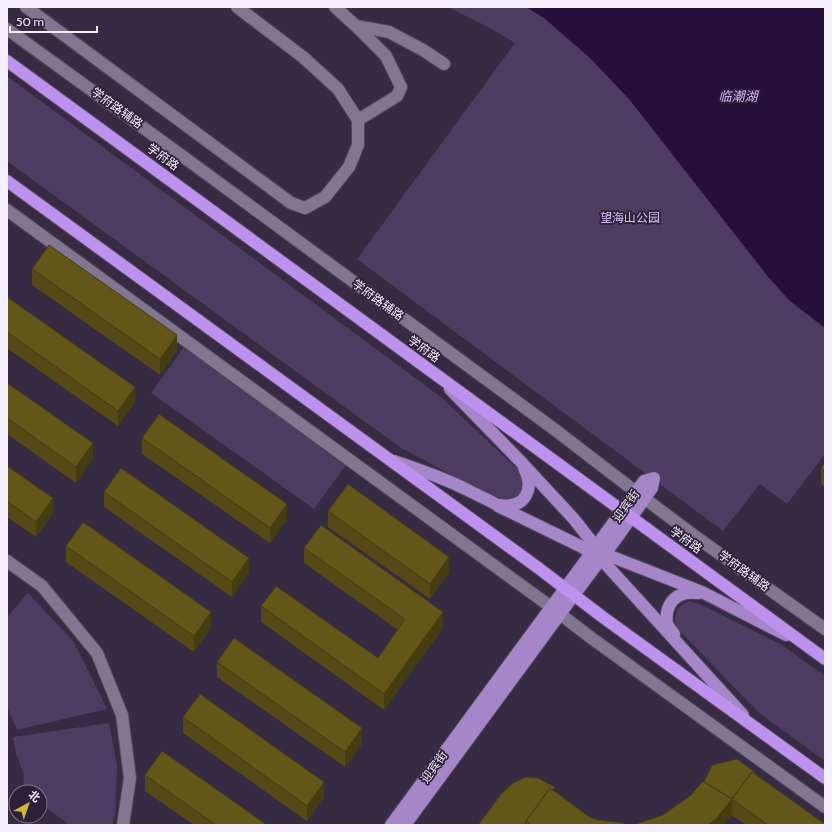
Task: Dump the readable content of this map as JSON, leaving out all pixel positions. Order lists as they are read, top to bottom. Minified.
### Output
{"streets":{"highway":["学府路"],"main road":["迎宾街"],"street":["学府路辅路"]},"crossings":[["学府路辅路","迎宾街"],["学府路","迎宾街"]],"water":["临潮湖"],"parks":["望海山公园"],"scale_bar":"50 m","north":"top right"}
